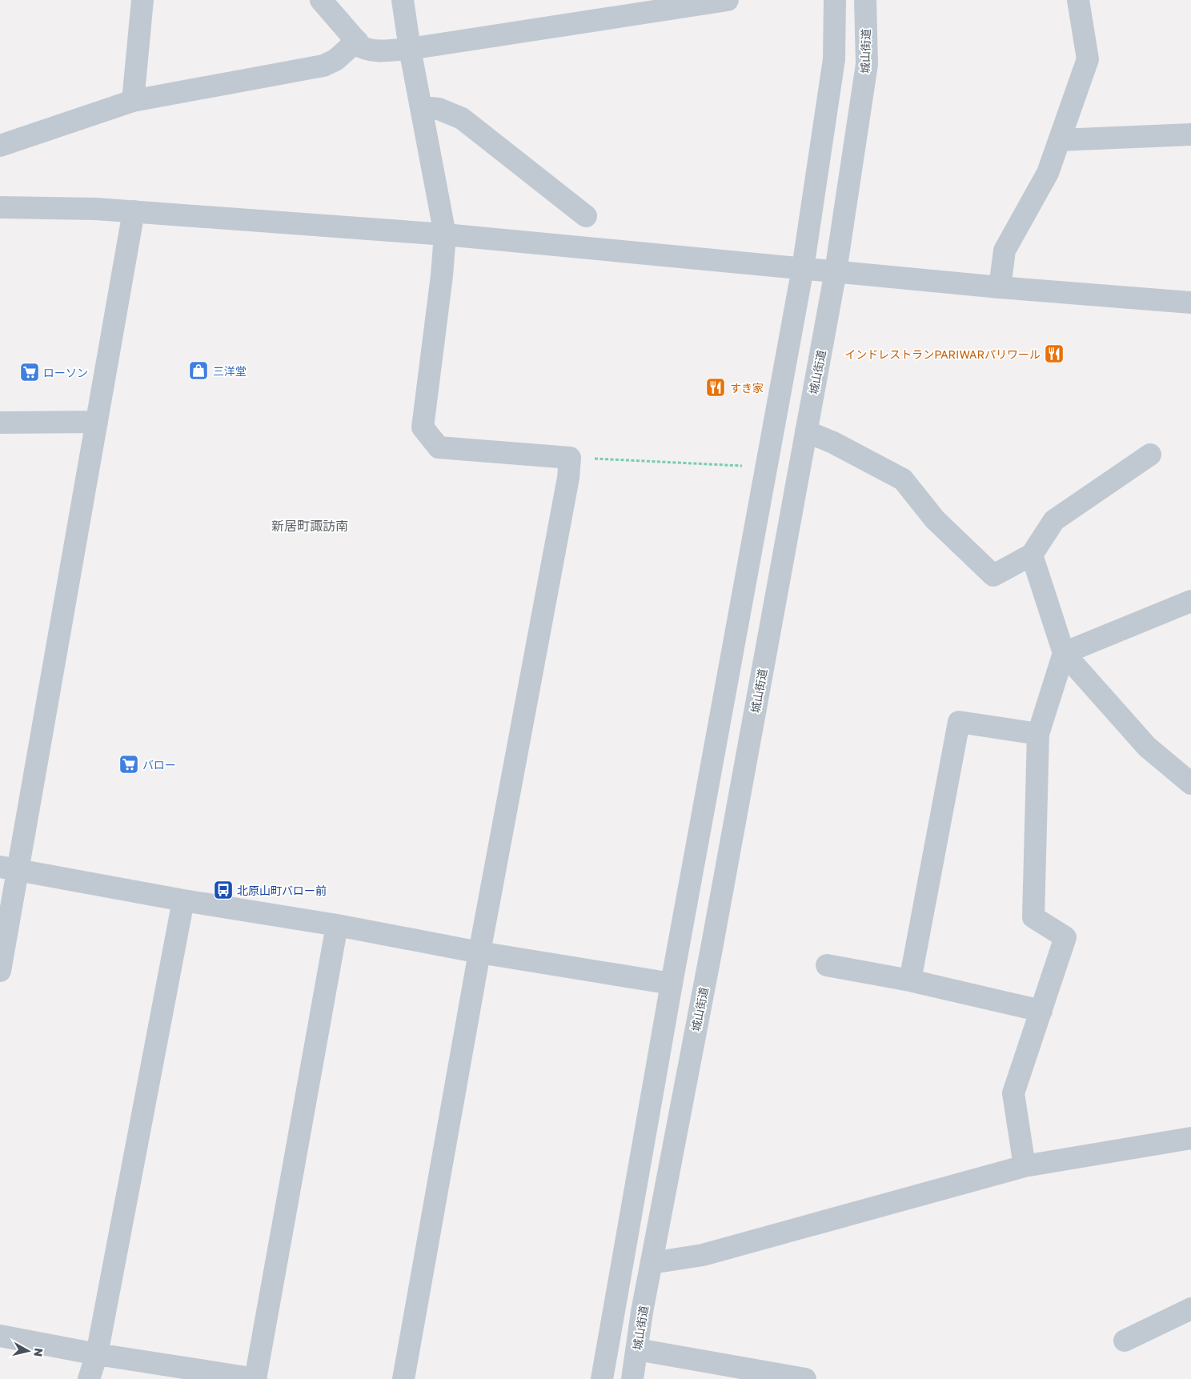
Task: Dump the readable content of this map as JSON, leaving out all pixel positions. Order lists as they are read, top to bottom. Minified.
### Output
{"streets":{"street":["城山街道"]},"districts":["新居町諏訪南"],"places":{"restaurant":["インドレストランPARIWARパリワール","すき家"],"shop":["三洋堂"],"supermarket":["ローソン","バロー"],"bus stop":["北原山町バロー前"]},"north":"right"}
